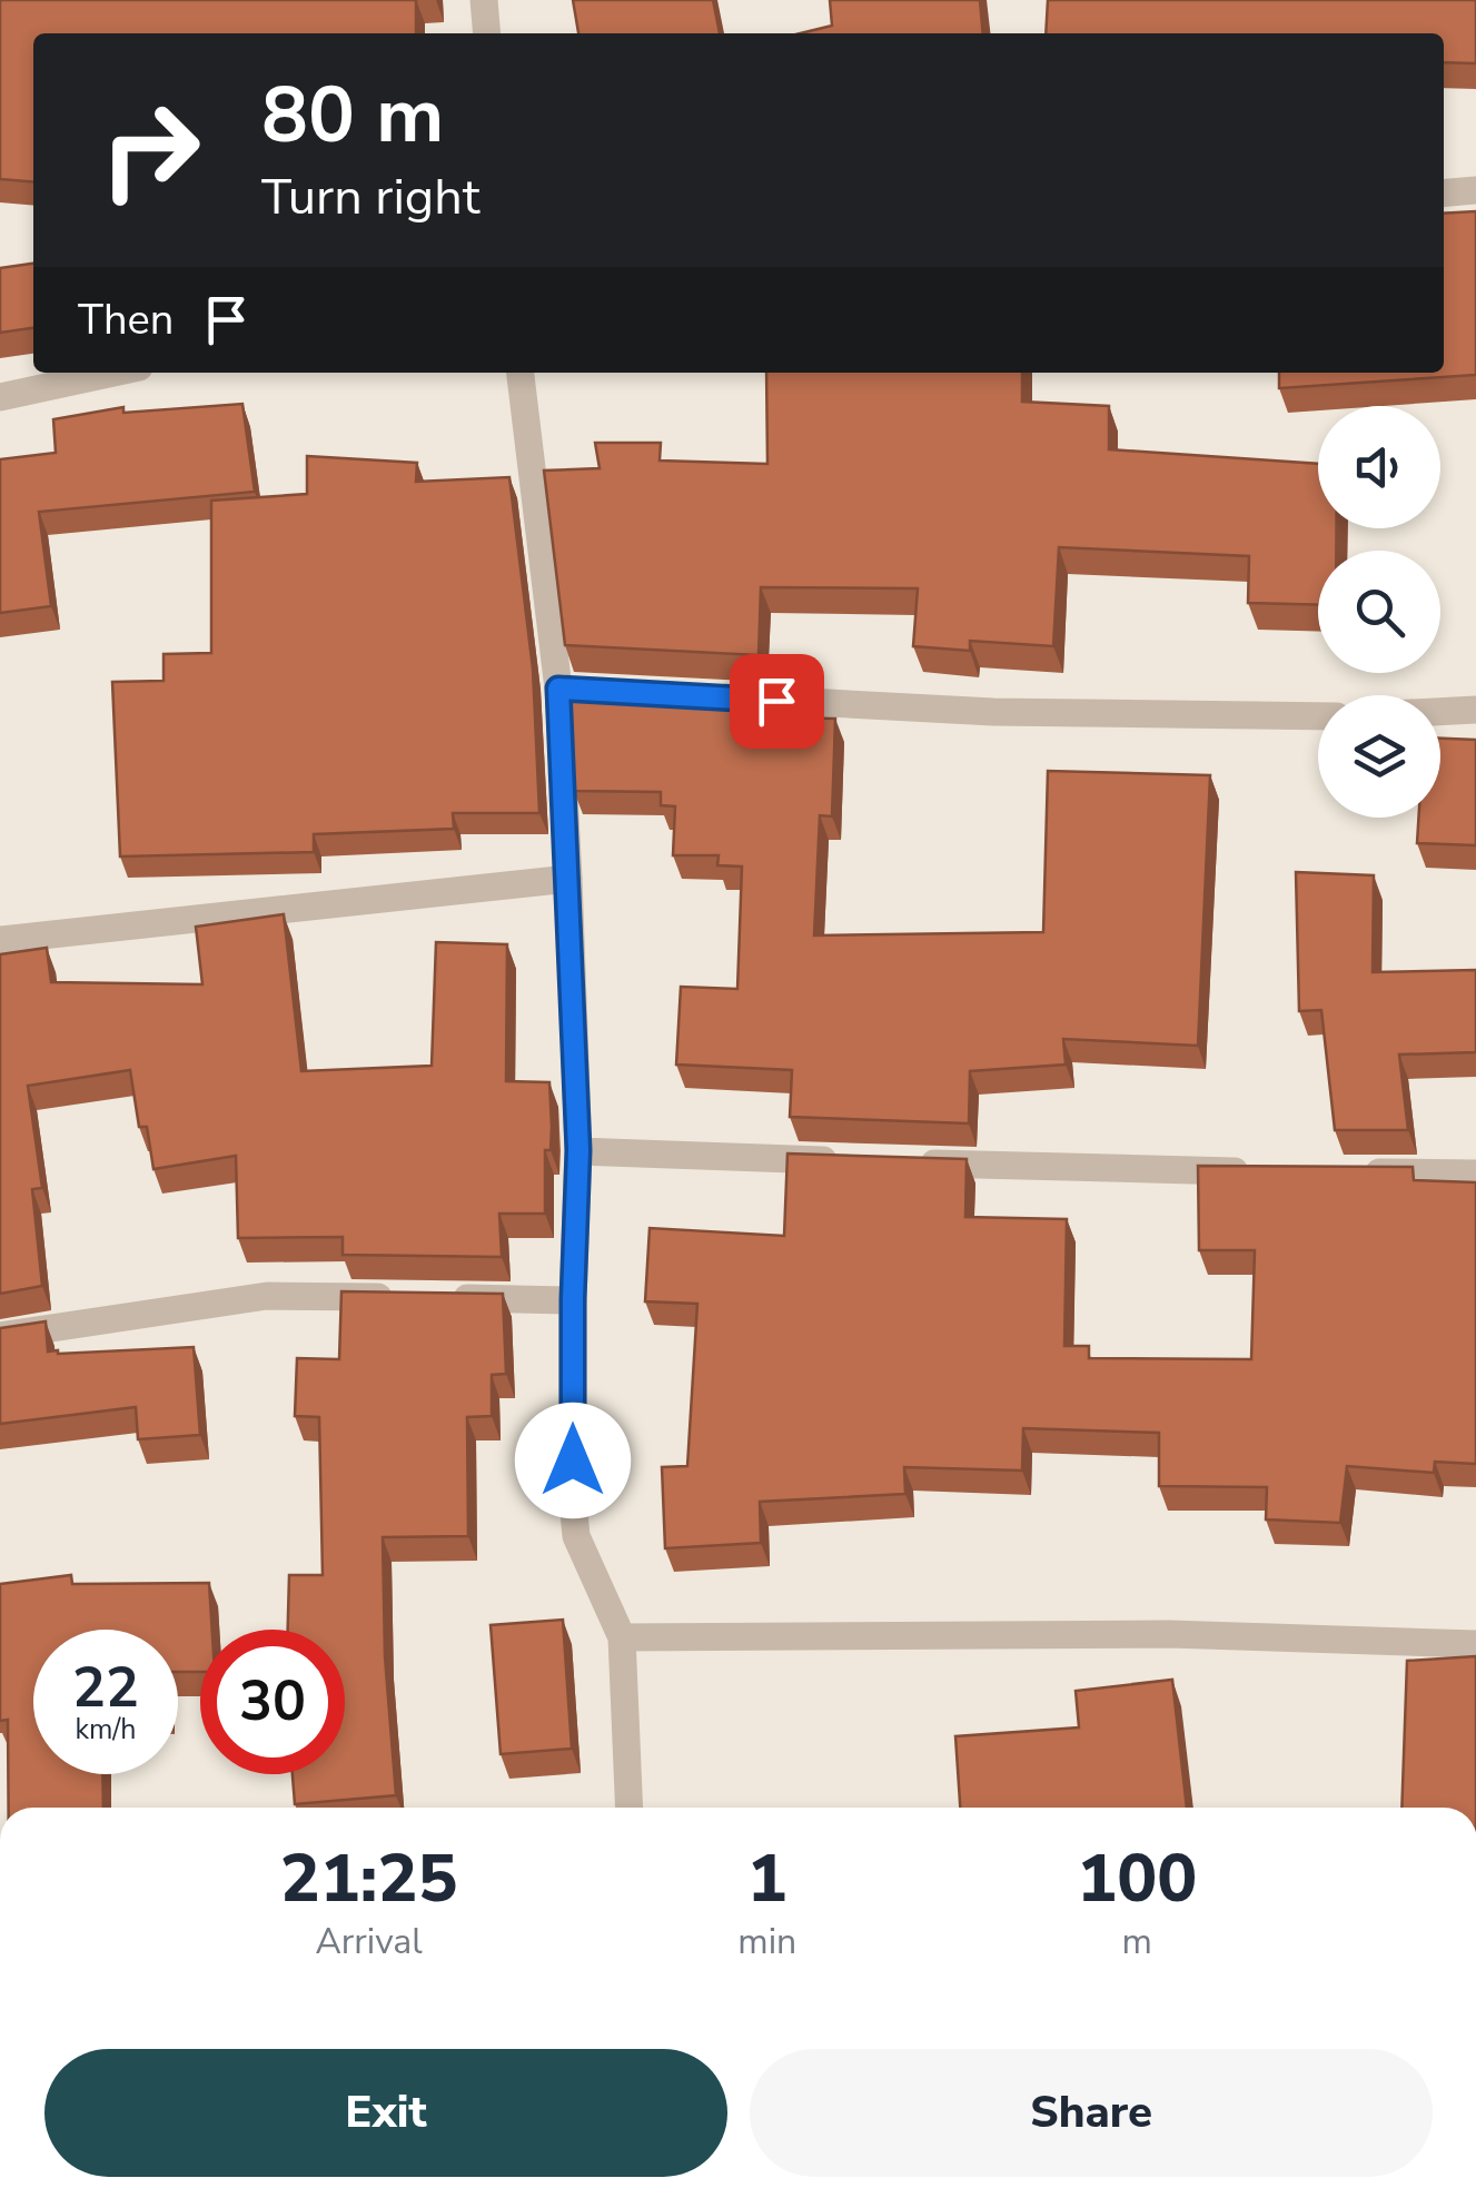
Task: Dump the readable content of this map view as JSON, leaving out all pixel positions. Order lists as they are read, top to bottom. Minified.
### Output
{"page":{"turn":["80 m","Turn right"],"then":"Then","speed":"22 km/h","limit":"30","eta":["21:25","Arrival","1","min","100","m"],"buttons":["Exit","Share"]}}
